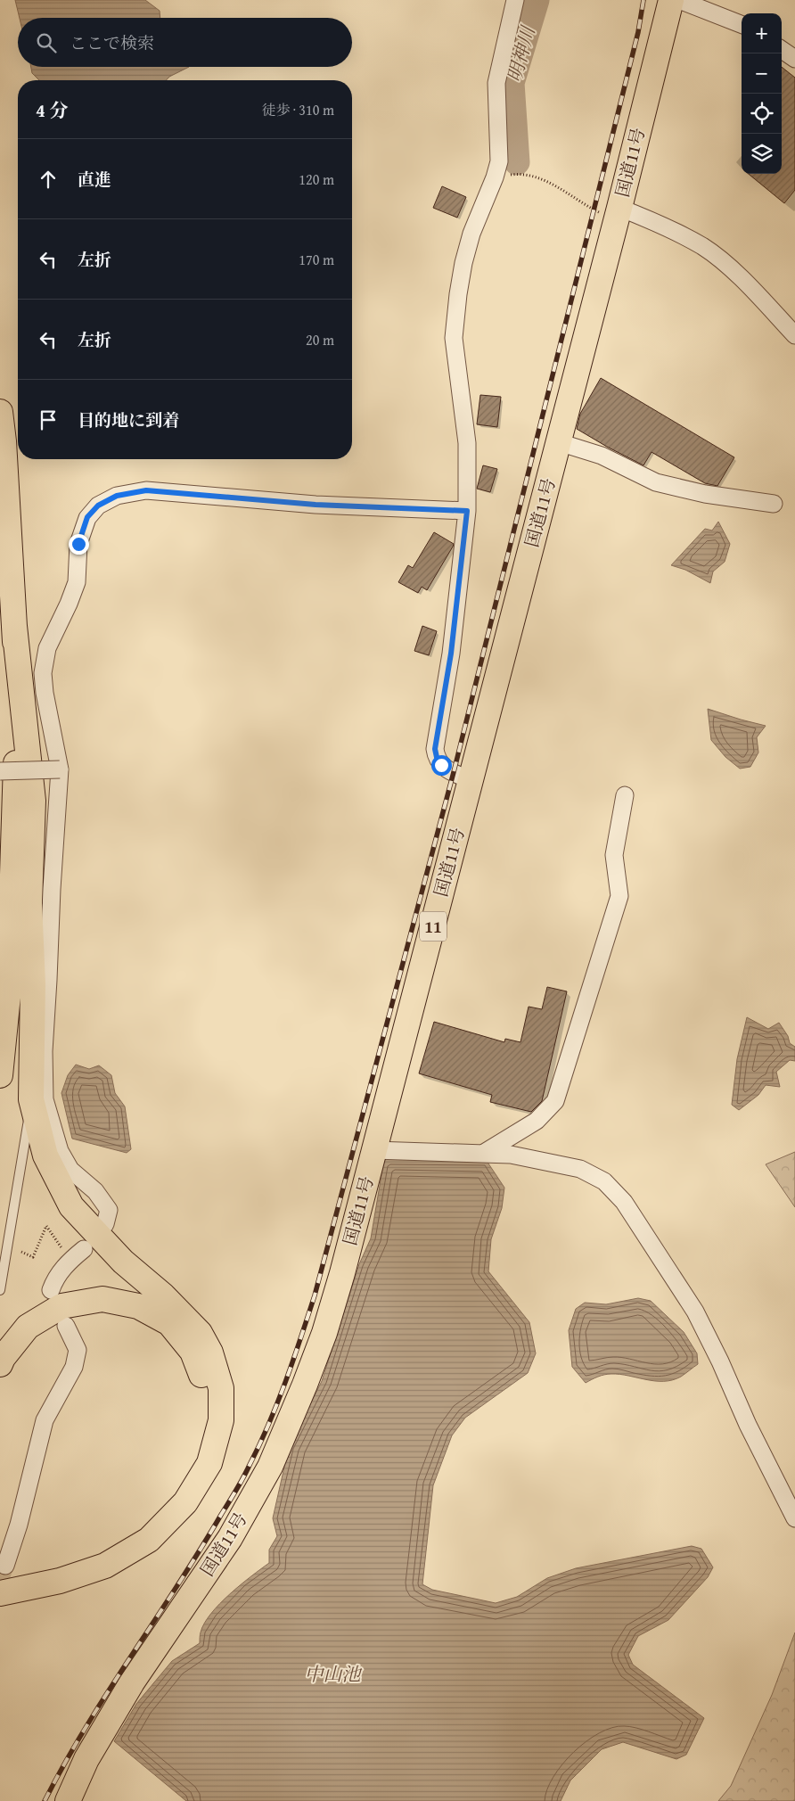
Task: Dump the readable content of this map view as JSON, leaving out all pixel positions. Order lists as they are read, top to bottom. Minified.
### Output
{"streets":{"highway":["国道11号","11"]},"water":["明神川","中山池"],"page":{"map_buttons":["+","−"],"search":"ここで検索","heading":["4 分","徒歩 · 310 m"],"list":[["直進","120 m"],["左折","170 m"],["左折","20 m"],"目的地に到着"]}}
